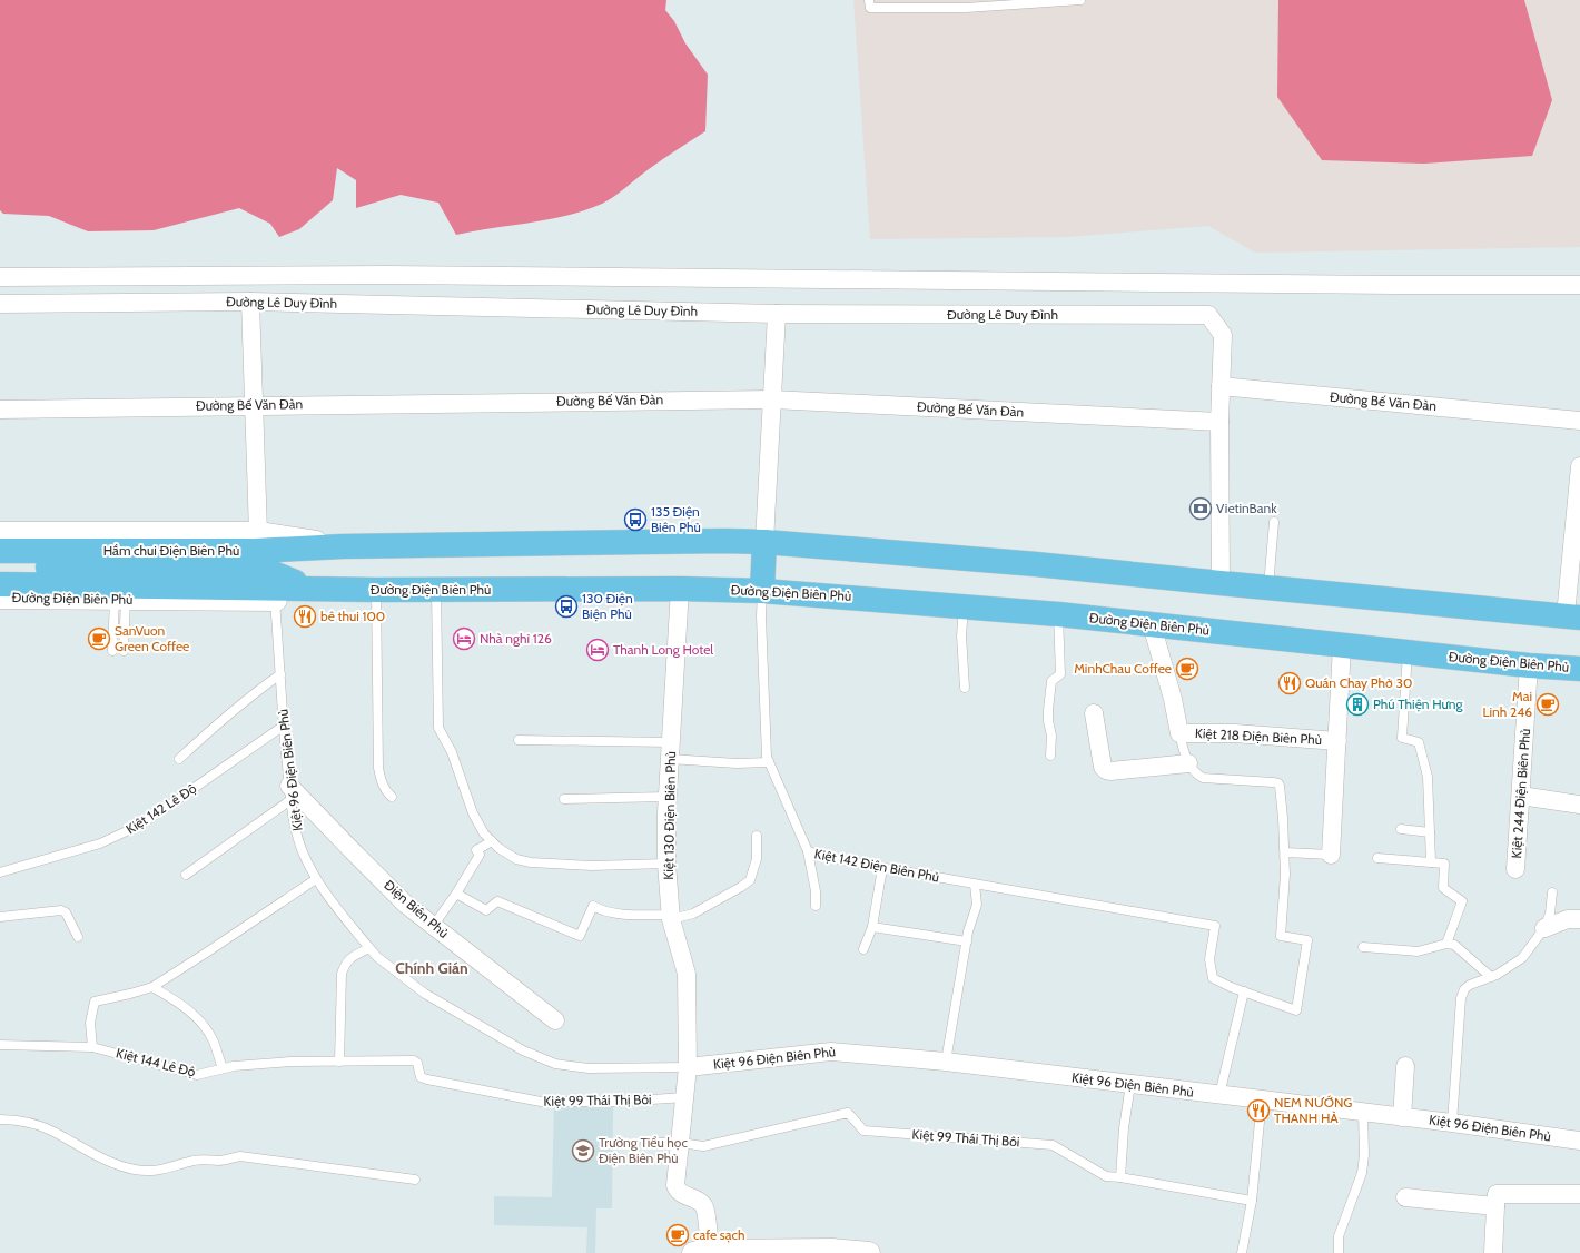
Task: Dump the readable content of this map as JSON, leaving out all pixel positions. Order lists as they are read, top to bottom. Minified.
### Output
{"streets":{"main road":["Hầm chui Điện Biên Phủ","Đường Điện Biên Phủ"],"street":["Đường Lê Duy Đình","Đường Bế Văn Đàn","Kiệt 218 Điện Biên Phủ","Kiệt 96 Điện Biên Phủ","Kiệt 244 Điện Biên Phủ","Kiệt 130 Điện Biên Phủ","Điện Biên Phủ"],"lane":["Kiệt 142 Lê Độ","Kiệt 142 Điện Biên Phủ","Kiệt 144 Lê Độ","Kiệt 99 Thái Thị Bôi"]},"crossings":[["Đường Lê Duy Đình","Đường Bế Văn Đàn"],["Đường Điện Biên Phủ","Kiệt 218 Điện Biên Phủ"],["Đường Điện Biên Phủ","Kiệt 96 Điện Biên Phủ"],["Đường Điện Biên Phủ","Kiệt 244 Điện Biên Phủ"],["Đường Điện Biên Phủ","Kiệt 130 Điện Biên Phủ"],["Đường Điện Biên Phủ","Kiệt 142 Điện Biên Phủ"],["Kiệt 96 Điện Biên Phủ","Kiệt 142 Lê Độ"],["Kiệt 96 Điện Biên Phủ","Kiệt 130 Điện Biên Phủ"],["Kiệt 96 Điện Biên Phủ","Điện Biên Phủ"],["Kiệt 144 Lê Độ","Kiệt 99 Thái Thị Bôi"]],"districts":["Chính Gián"],"places":{"bank":["VietinBank"],"bus stop":["135 Điện Biên Phủ","130 Điện Biện Phủ"],"restaurant":["bê thui 100","Quán Chay Phở 30","NEM NƯỚNG THANH HÀ"],"cafe":["SanVuon Green Coffee","MinhChau Coffee","Mai Linh 246","cafe sạch"],"hotel":["Nhà nghỉ 126","Thanh Long Hotel"],"building":["Phú Thiện Hưng"],"school or university":["Trường Tiểu học Điện Biên Phủ"]}}
